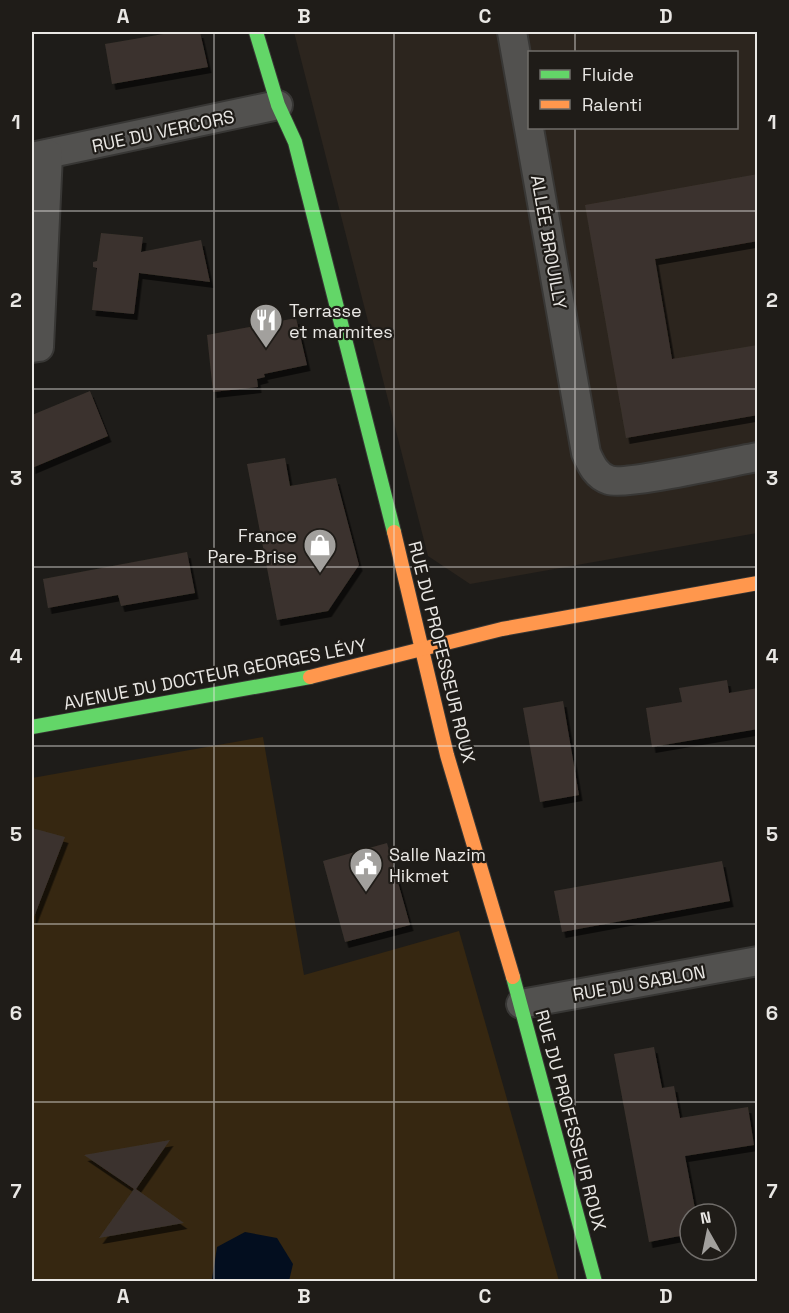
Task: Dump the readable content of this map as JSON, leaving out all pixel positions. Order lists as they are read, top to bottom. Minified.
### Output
{"streets":{"street":["RUE DU VERCORS","ALLÉE BROUILLY","RUE DU PROFESSEUR ROUX","AVENUE DU DOCTEUR GEORGES LÉVY","RUE DU SABLON"]},"crossings":[["RUE DU VERCORS","RUE DU PROFESSEUR ROUX"],["RUE DU PROFESSEUR ROUX","AVENUE DU DOCTEUR GEORGES LÉVY"],["RUE DU PROFESSEUR ROUX","RUE DU SABLON"]],"places":{"restaurant":["Terrasse et marmites"],"shop":["France Pare-Brise"],"public building":["Salle Nazim Hikmet"]},"legend":["Fluide","Ralenti"],"north":"top","grid":{"columns":["A","B","C","D"],"rows":["1","2","3","4","5","6","7"]}}
